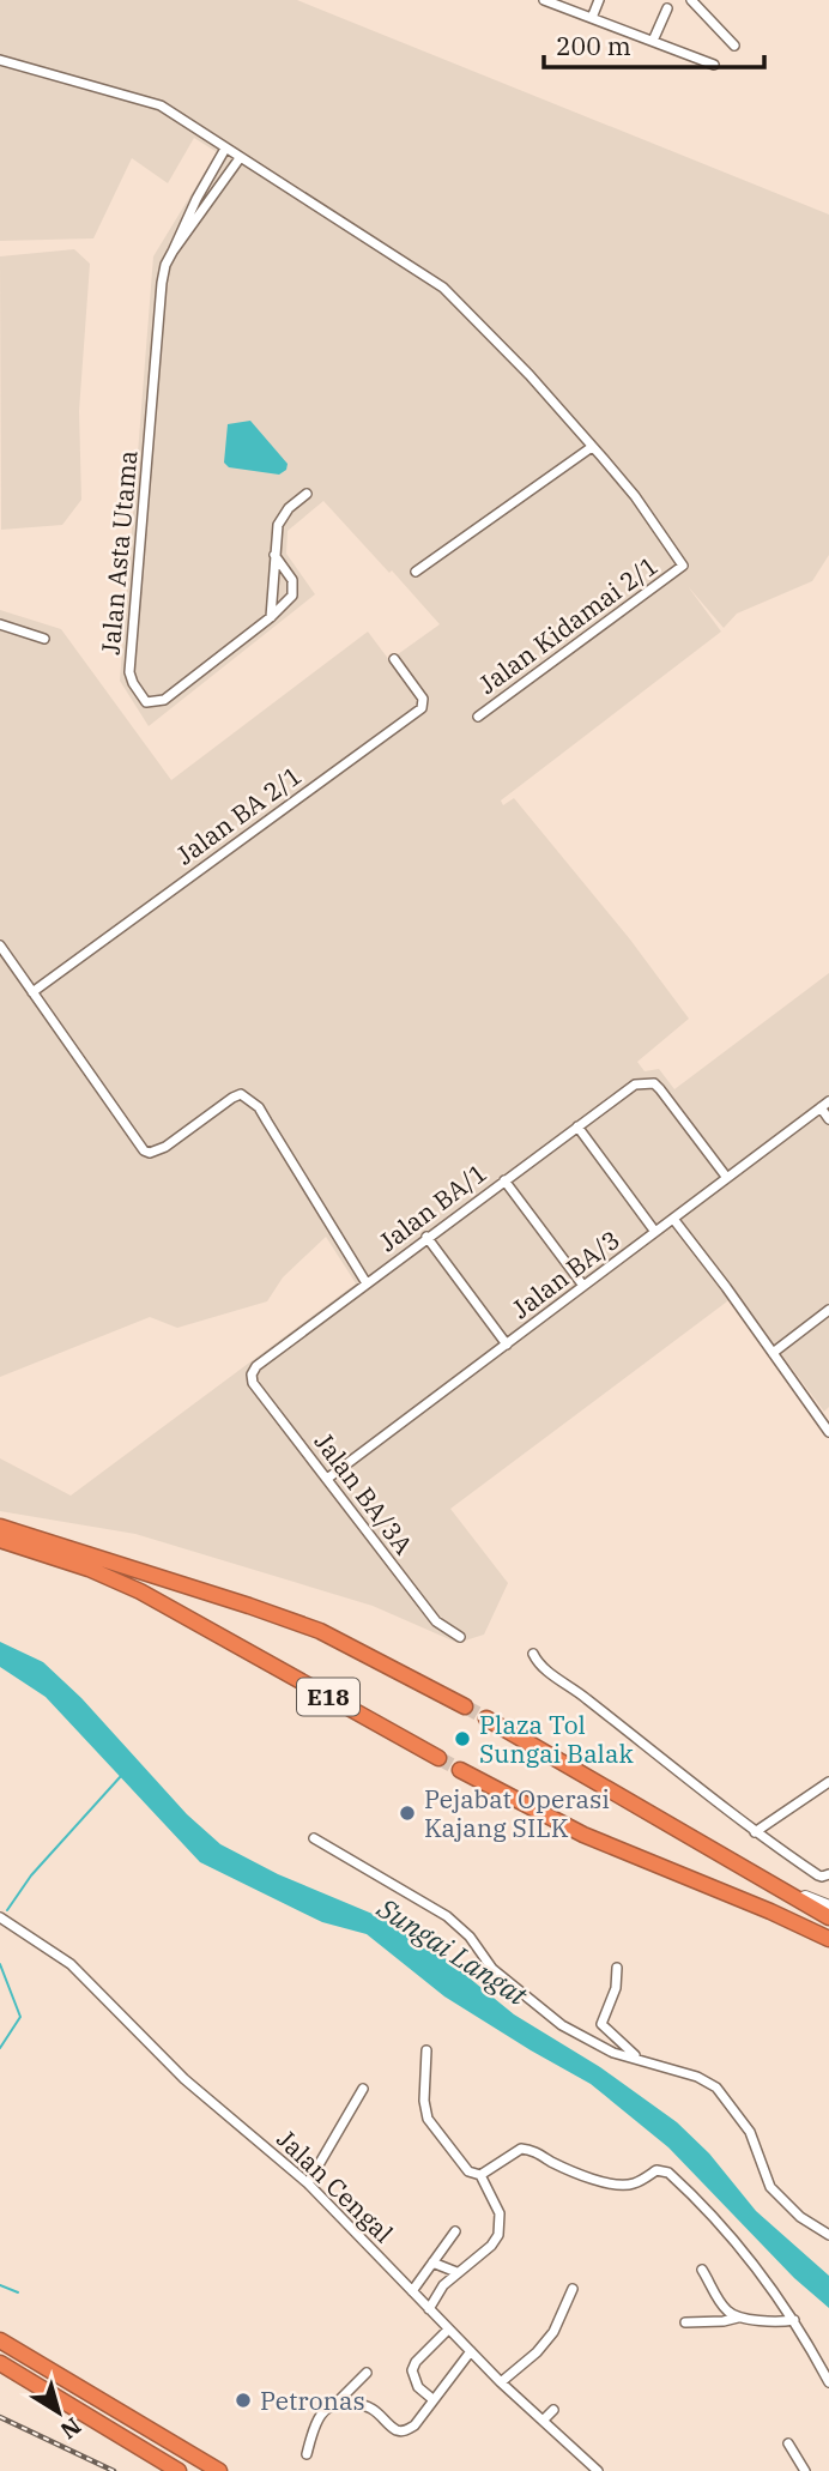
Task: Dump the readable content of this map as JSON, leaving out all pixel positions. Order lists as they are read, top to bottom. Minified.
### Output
{"streets":{"highway":["E18"],"street":["Jalan Asta Utama","Jalan Kidamai 2/1","Jalan BA 2/1","Jalan BA/1","Jalan BA/3","Jalan BA/3A","Jalan Cengal"]},"crossings":[["Jalan BA/1","Jalan BA/3"],["Jalan BA/1","Jalan BA/3A"],["Jalan BA/3","Jalan BA/3A"]],"water":["Sungai Langat"],"places":["Plaza Tol Sungai Balak","Pejabat Operasi Kajang SILK","Petronas"],"scale_bar":"200 m","north":"bottom right"}
